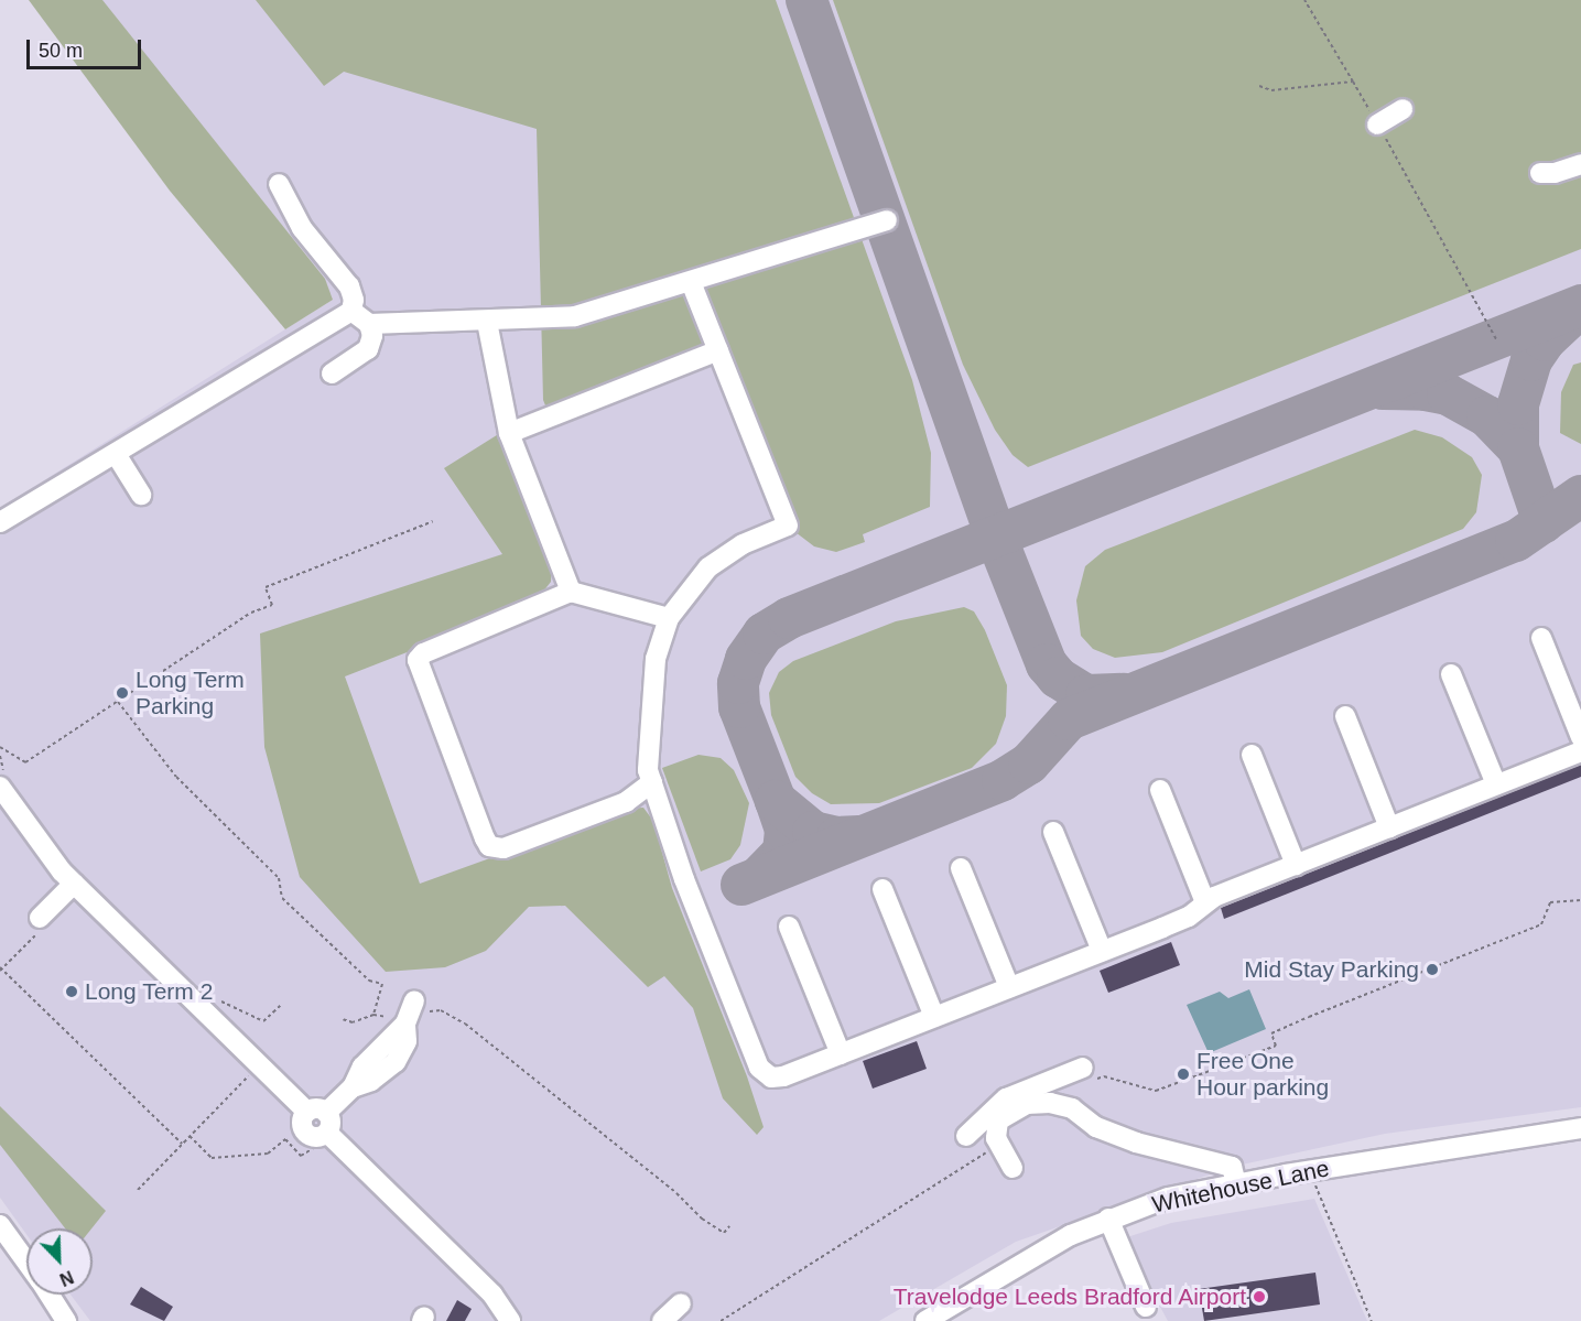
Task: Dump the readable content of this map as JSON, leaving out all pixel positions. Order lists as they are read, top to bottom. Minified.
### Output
{"streets":{"street":["Whitehouse Lane"]},"places":["Long Term Parking","Mid Stay Parking","Long Term 2","Free One Hour parking","Travelodge Leeds Bradford Airport"],"scale_bar":"50 m","north":"bottom right"}
